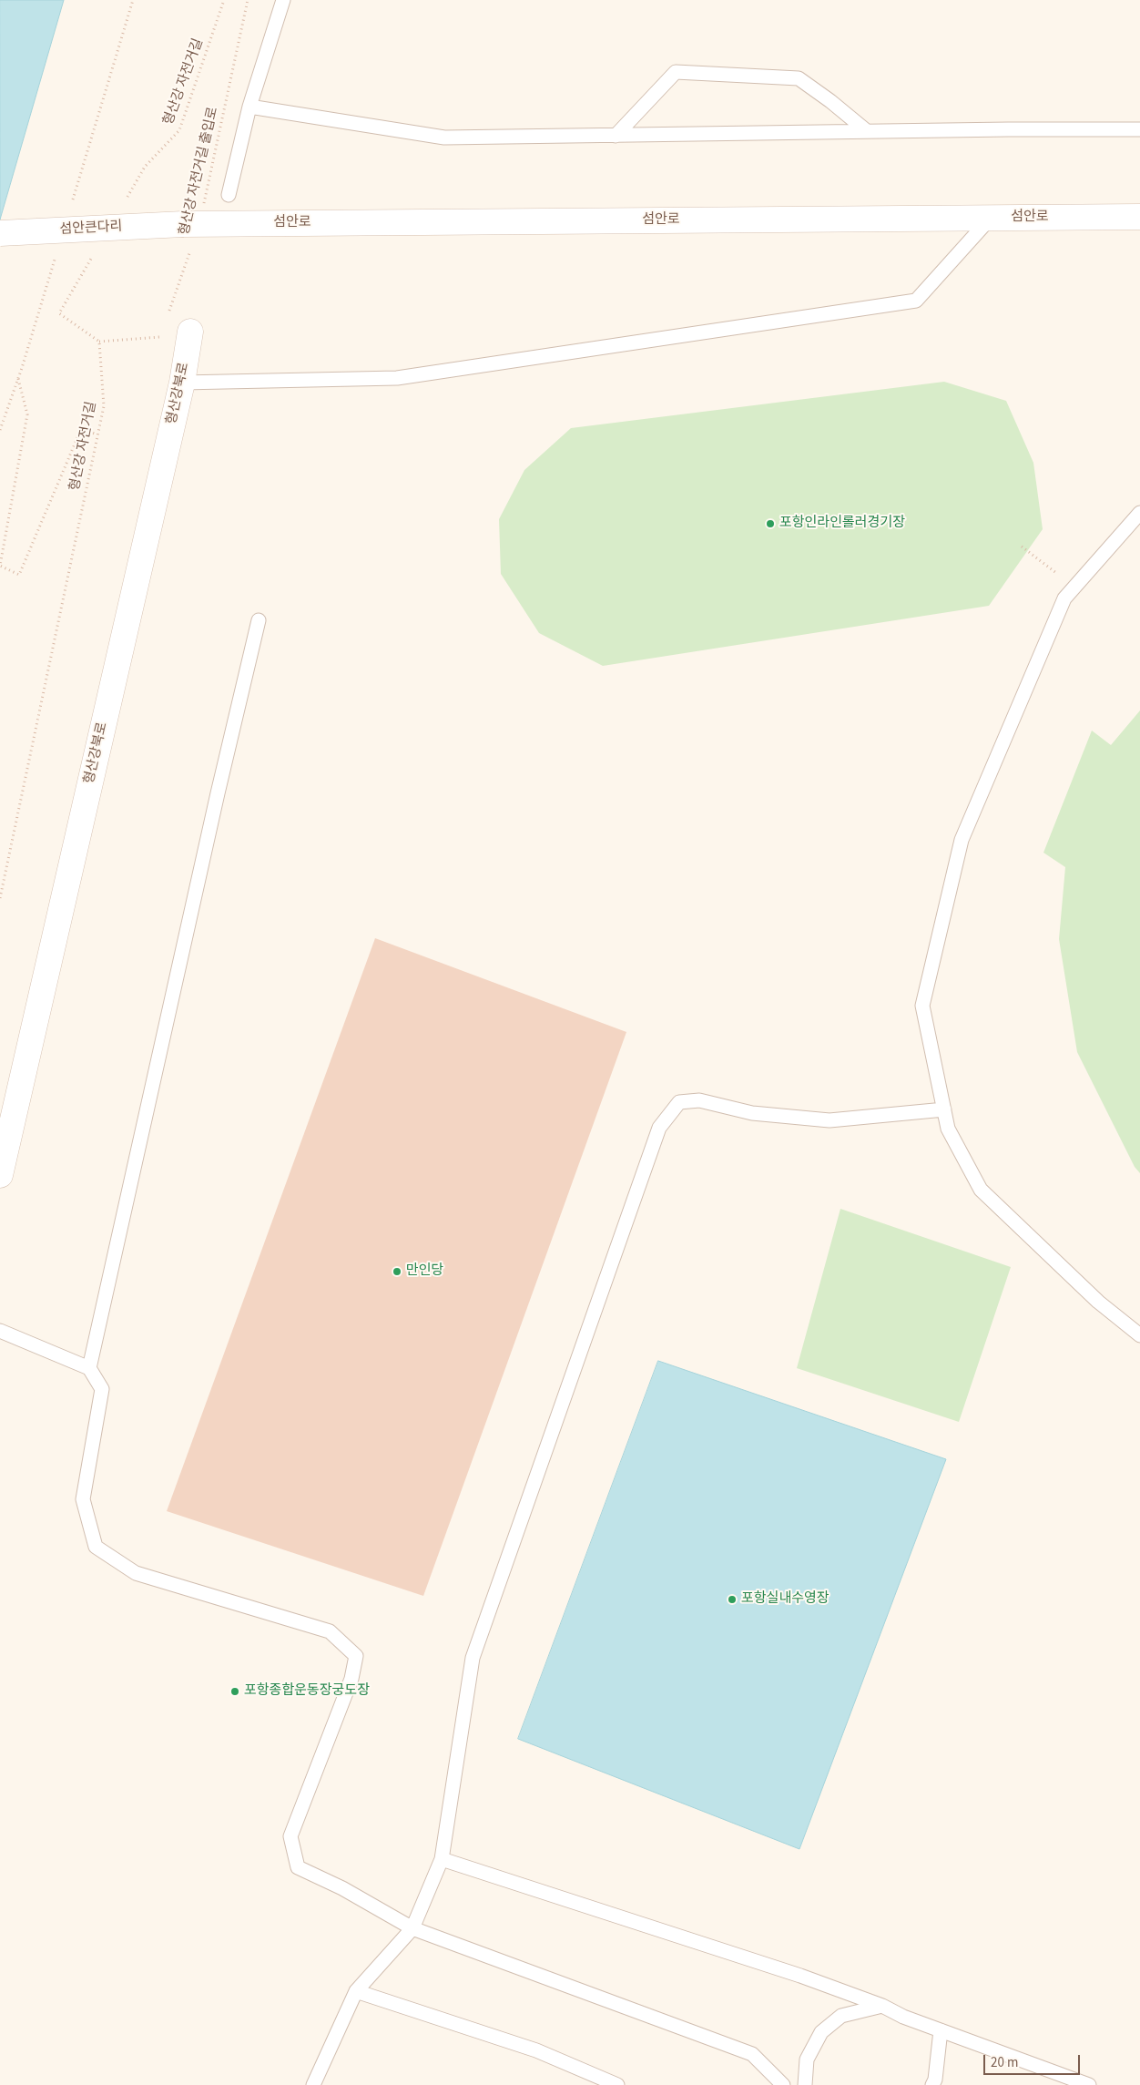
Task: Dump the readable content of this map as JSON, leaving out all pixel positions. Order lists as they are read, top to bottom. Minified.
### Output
{"streets":{"main road":["섬안로","섬안큰다리","형산강북로"],"path":["형산강 자전거길","형산강 자전거길 출입로"]},"crossings":[["형산강 자전거길 출입로","섬안로"],["형산강 자전거길 출입로","섬안큰다리"],["섬안로","섬안큰다리"]],"places":["포항인라인롤러경기장","만인당","포항실내수영장","포항종합운동장궁도장"],"scale_bar":"20 m"}
